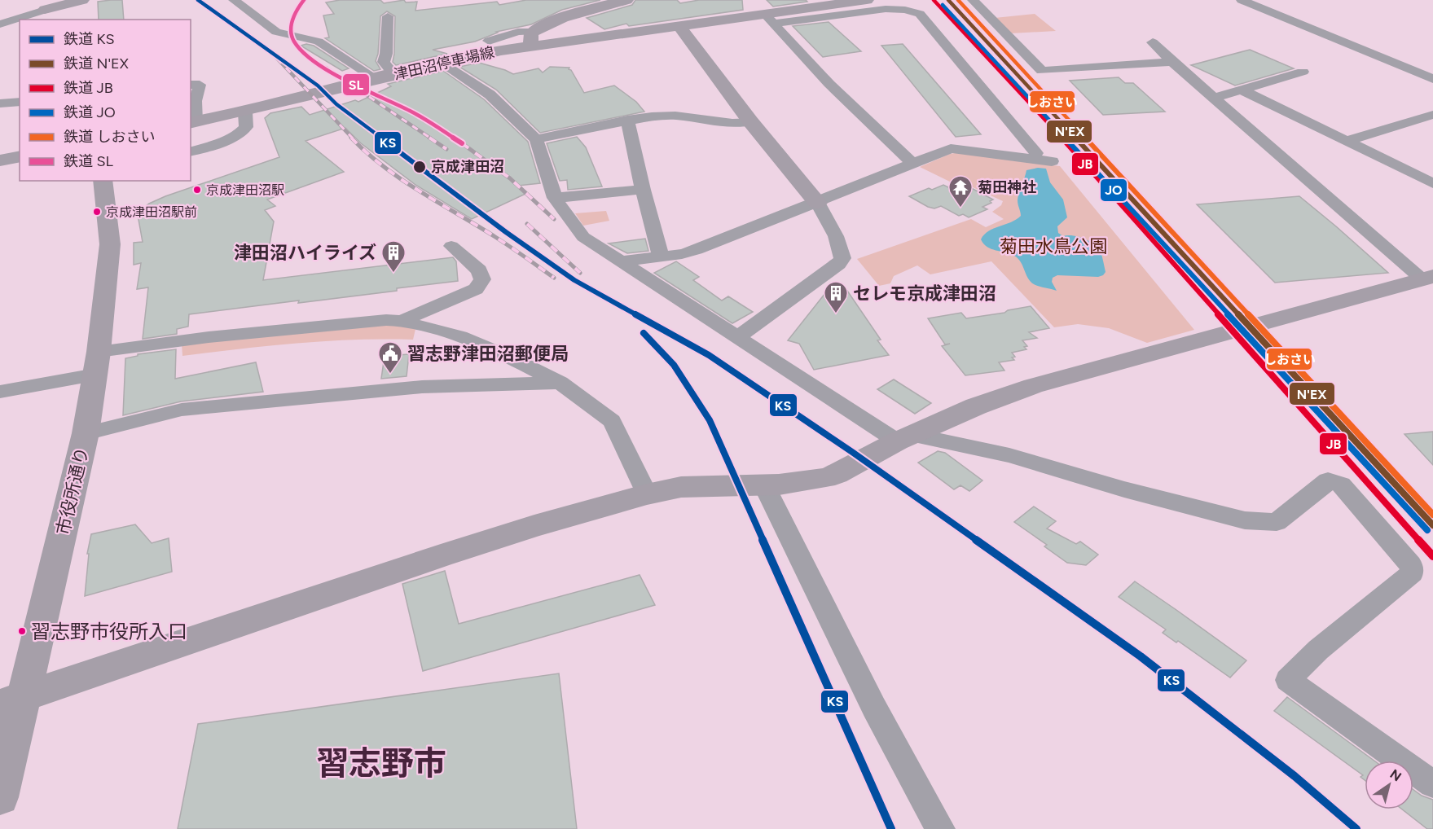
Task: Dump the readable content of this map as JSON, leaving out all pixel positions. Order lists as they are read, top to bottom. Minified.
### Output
{"streets":{"street":["津田沼停車場線","市役所通り"]},"districts":["習志野市"],"parks":["菊田水鳥公園"],"places":{"other":["京成津田沼","京成津田沼駅","京成津田沼駅前","習志野市役所入口"],"temple":["菊田神社"],"building":["津田沼ハイライズ","セレモ京成津田沼"],"public building":["習志野津田沼郵便局"]},"lines":["rail line KS","rail line N'EX","rail line JB","rail line しおさい","rail line SL","rail line JO"],"legend":["鉄道 KS","鉄道 N'EX","鉄道 JB","鉄道 JO","鉄道 しおさい","鉄道 SL"],"north":"top right"}
